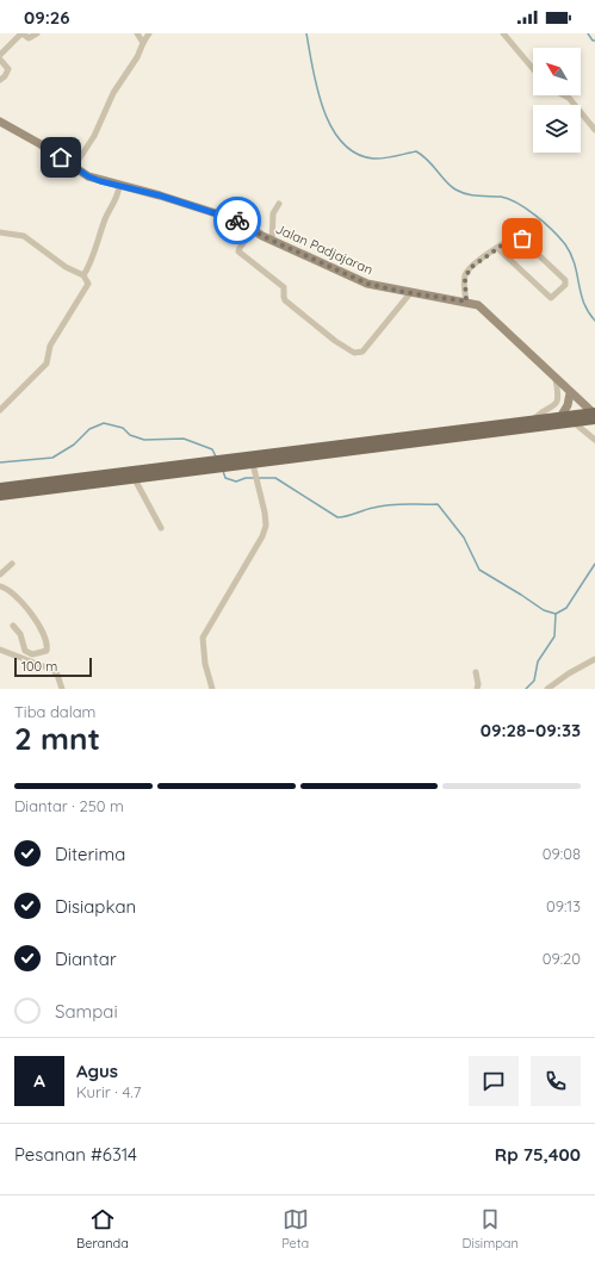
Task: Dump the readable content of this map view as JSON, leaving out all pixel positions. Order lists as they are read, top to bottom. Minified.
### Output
{"streets":{"street":["Jalan Padjajaran"]},"scale_bar":"100 m","north":"top left","page":{"status":"09:26","scale":"100 m","heading":["2 mnt","Tiba dalam","09:28–09:33"],"panel":["Agus","Kurir · 4.7","Pesanan #6314","Rp 75,400"],"bar":"Diantar · 250 m","list":[["Diterima","09:08"],["Disiapkan","09:13"],["Diantar","09:20"],"Sampai"],"round":"A","tabs":["Beranda","Peta","Disimpan"]}}
